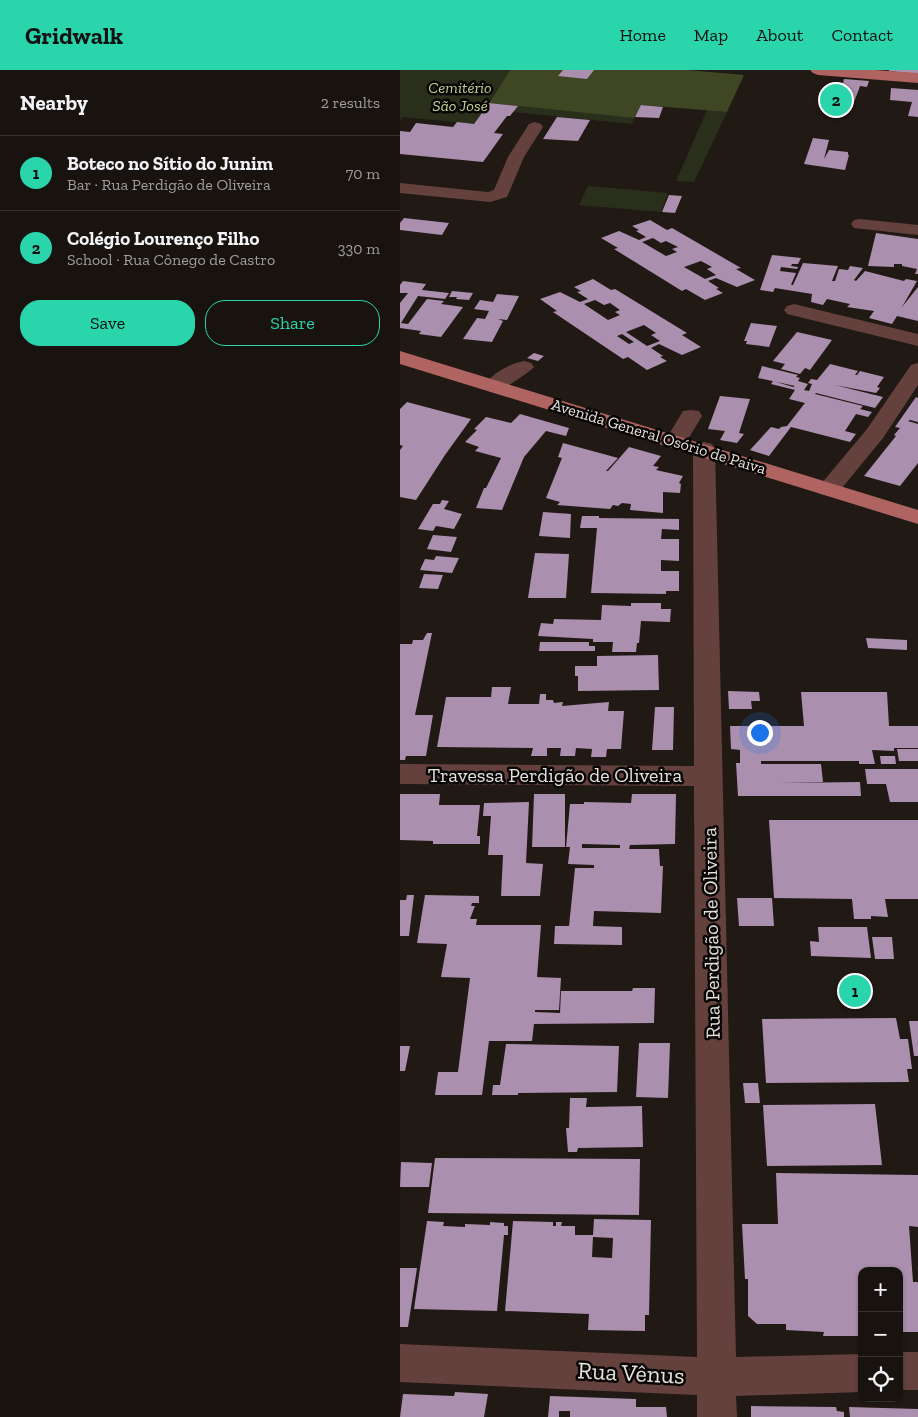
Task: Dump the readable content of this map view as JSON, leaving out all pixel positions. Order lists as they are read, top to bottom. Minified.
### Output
{"streets":{"main road":["Avenida General Osório de Paiva"],"street":["Travessa Perdigão de Oliveira","Rua Perdigão de Oliveira","Rua Vênus"]},"crossings":[["Avenida General Osório de Paiva","Rua Perdigão de Oliveira"],["Travessa Perdigão de Oliveira","Rua Perdigão de Oliveira"],["Rua Perdigão de Oliveira","Rua Vênus"]],"parks":["Cemitério São José"],"page":{"header":"Gridwalk","nav":["Home","Map","About","Contact"],"heading":["Nearby","2 results"],"pins":["2","1"],"list":[{"mark":"1","name":"Boteco no Sítio do Junim","note":"Bar · Rua Perdigão de Oliveira","value":"70 m"},{"mark":"2","name":"Colégio Lourenço Filho","note":"School · Rua Cônego de Castro","value":"330 m"}],"buttons":["Save","Share"],"map_buttons":["+","−"]}}
